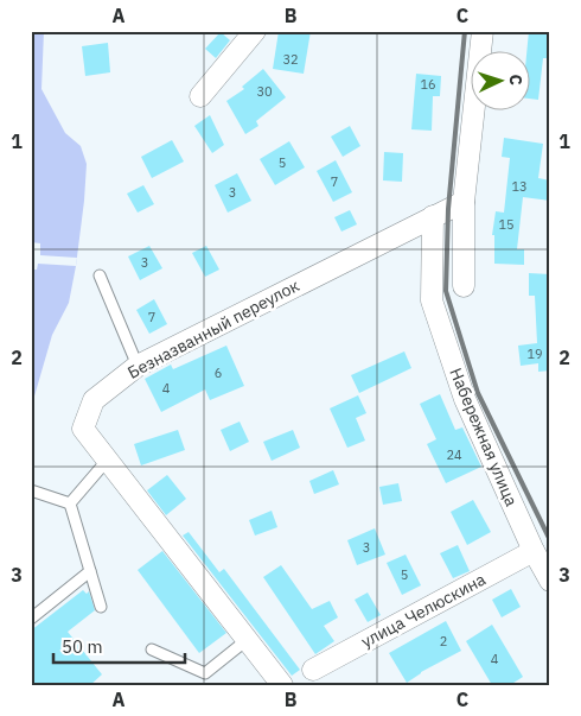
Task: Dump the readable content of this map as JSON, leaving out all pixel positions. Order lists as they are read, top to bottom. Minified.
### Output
{"streets":{"street":["Безназванный переулок","Набережная улица","улица Челюскина"]},"crossings":[["Безназванный переулок","Набережная улица"],["Набережная улица","улица Челюскина"]],"house_numbers":["32","16","30","5","7","13","3","15","3","7","19","6","4","24","3","5","2","4"],"scale_bar":"50 m","north":"right","grid":{"columns":["A","B","C"],"rows":["1","2","3"]}}
